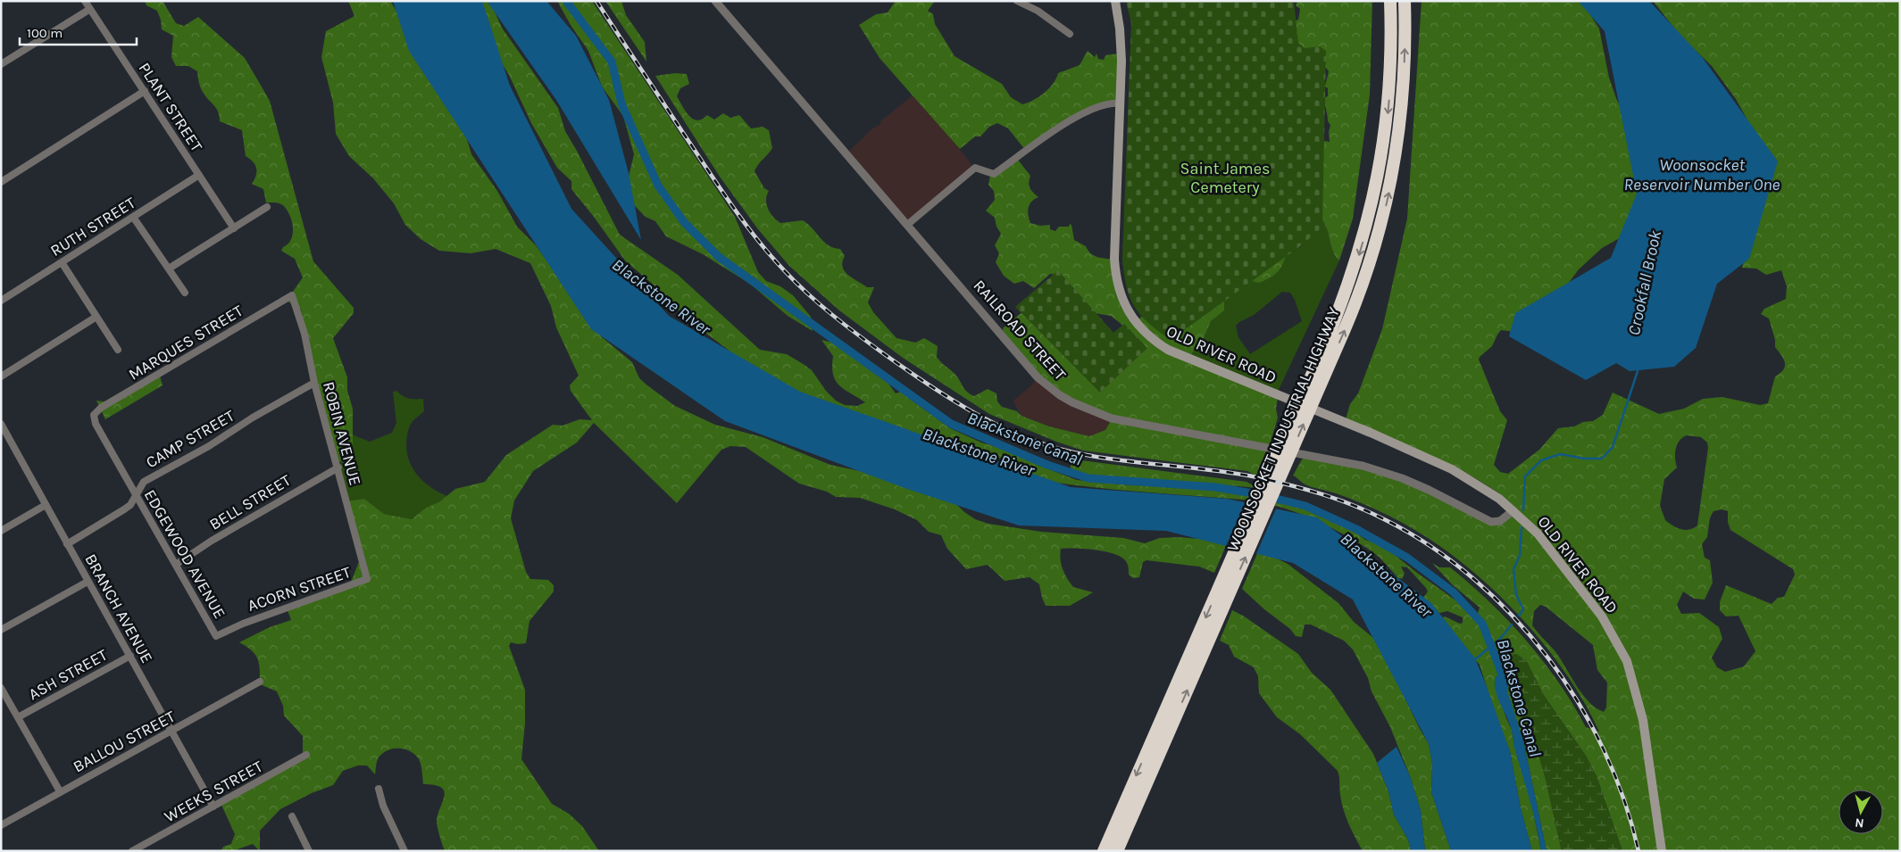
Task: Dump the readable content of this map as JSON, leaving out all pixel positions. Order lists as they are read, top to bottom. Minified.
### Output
{"streets":{"highway":["WOONSOCKET INDUSTRIAL HIGHWAY"],"main road":["OLD RIVER ROAD"],"street":["PLANT STREET","RUTH STREET","RAILROAD STREET","MARQUES STREET","ROBIN AVENUE","CAMP STREET","BELL STREET","EDGEWOOD AVENUE","ACORN STREET","BRANCH AVENUE","ASH STREET","BALLOU STREET","WEEKS STREET"]},"crossings":[["PLANT STREET","RUTH STREET"],["RAILROAD STREET","OLD RIVER ROAD"],["MARQUES STREET","ROBIN AVENUE"],["MARQUES STREET","EDGEWOOD AVENUE"],["ROBIN AVENUE","CAMP STREET"],["ROBIN AVENUE","BELL STREET"],["ROBIN AVENUE","ACORN STREET"],["CAMP STREET","EDGEWOOD AVENUE"],["CAMP STREET","BRANCH AVENUE"],["BELL STREET","EDGEWOOD AVENUE"],["EDGEWOOD AVENUE","ACORN STREET"],["BRANCH AVENUE","ASH STREET"],["BRANCH AVENUE","BALLOU STREET"],["BRANCH AVENUE","WEEKS STREET"]],"water":["Woonsocket Reservoir Number One","Crookfall Brook","Blackstone River","Blackstone Canal"],"parks":["Saint James Cemetery"],"scale_bar":"100 m","north":"bottom"}
